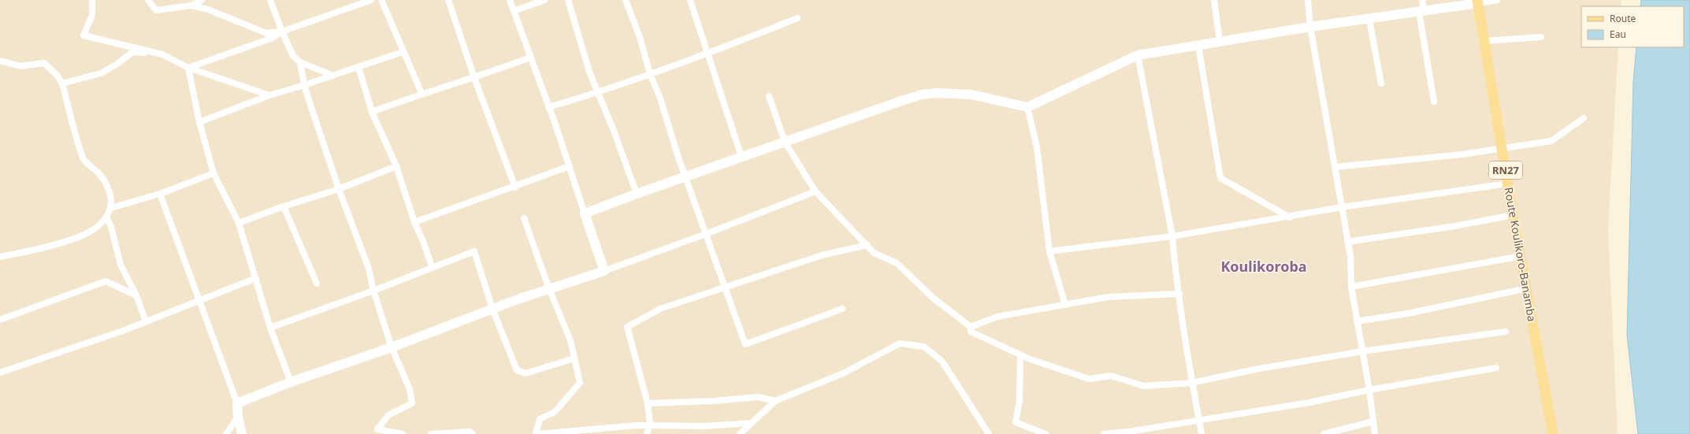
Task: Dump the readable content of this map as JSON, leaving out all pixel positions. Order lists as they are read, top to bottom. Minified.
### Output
{"streets":{"main road":["RN27","Route Koulikoro-Banamba"]},"districts":["Koulikoroba"],"legend":["Route","Eau"]}
